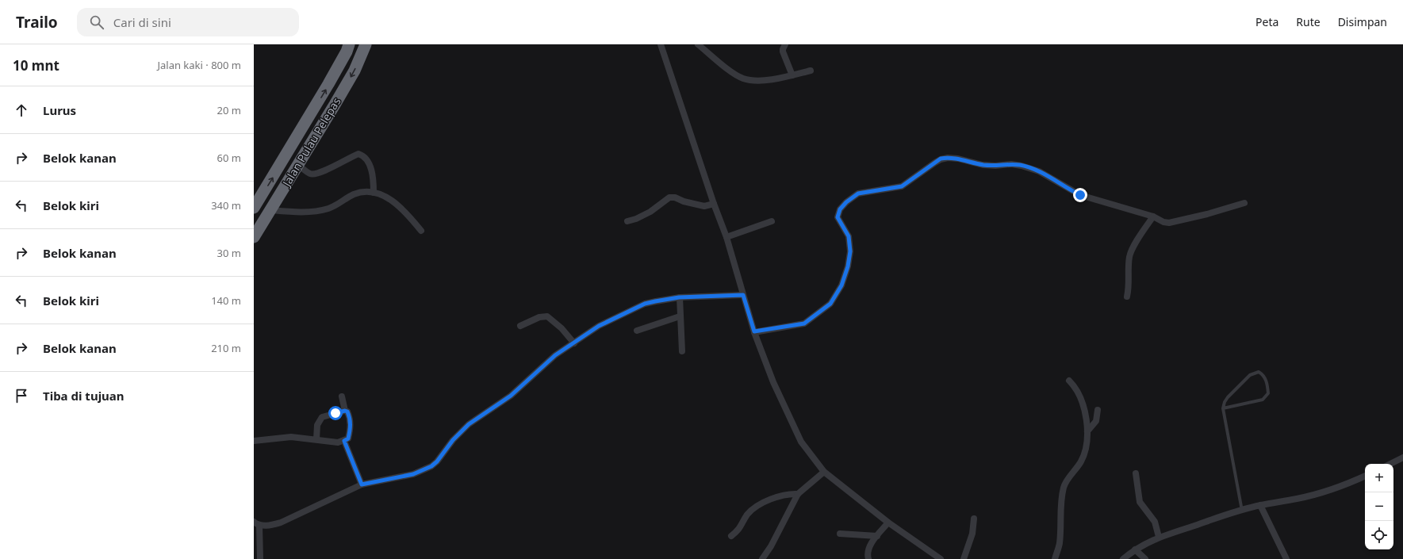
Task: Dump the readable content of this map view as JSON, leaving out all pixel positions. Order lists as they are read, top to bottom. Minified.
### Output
{"streets":{"highway":["Jalan Pulau Pelepas"]},"page":{"header":"Trailo","search":"Cari di sini","nav":["Peta","Rute","Disimpan"],"heading":["10 mnt","Jalan kaki · 800 m"],"list":[["Lurus","20 m"],["Belok kanan","60 m"],["Belok kiri","340 m"],["Belok kanan","30 m"],["Belok kiri","140 m"],["Belok kanan","210 m"],"Tiba di tujuan"],"map_buttons":["+","−"]}}
